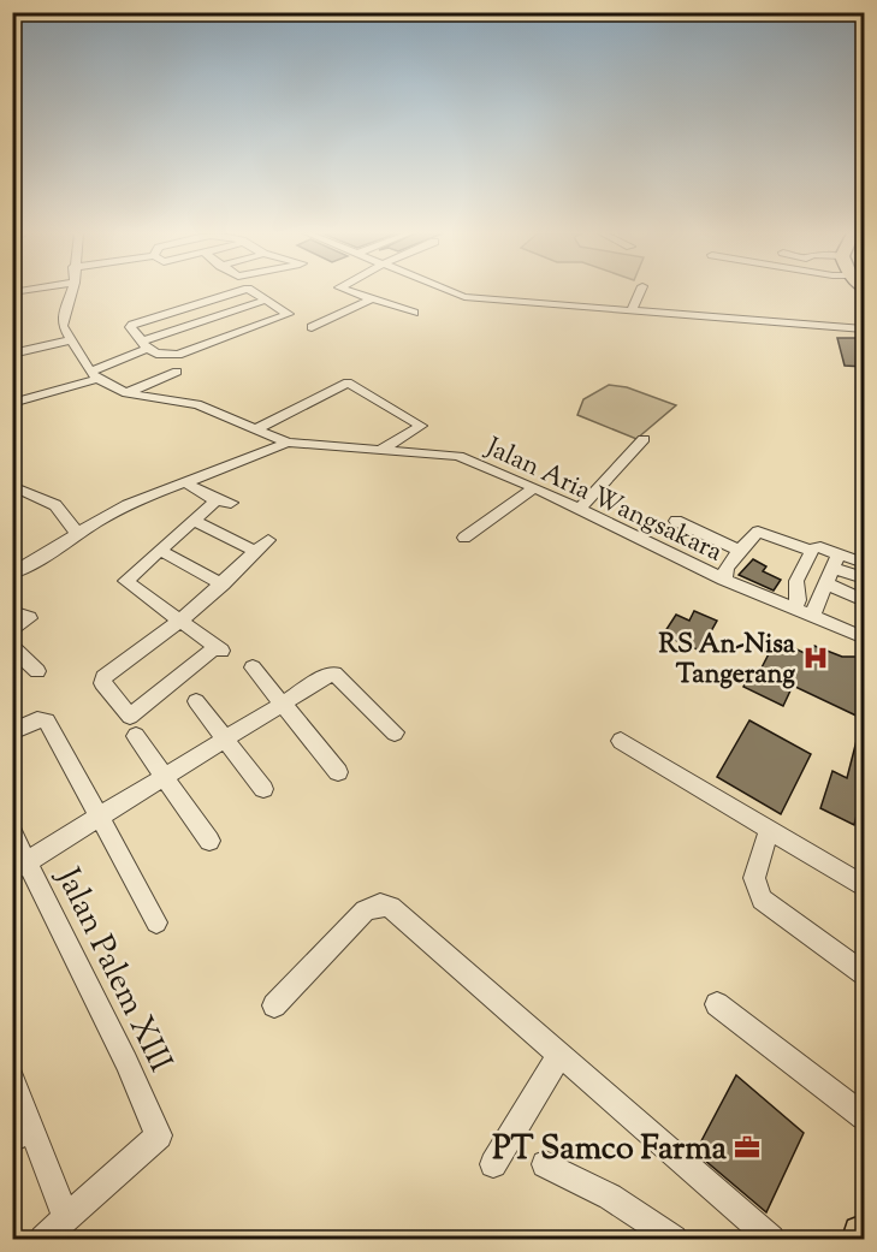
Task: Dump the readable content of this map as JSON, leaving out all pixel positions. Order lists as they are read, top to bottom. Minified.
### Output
{"streets":{"street":["Jalan Aria Wangsakara","Jalan Palem XIII"]},"places":{"hospital":["RS An-Nisa Tangerang"],"office":["PT Samco Farma"]}}
